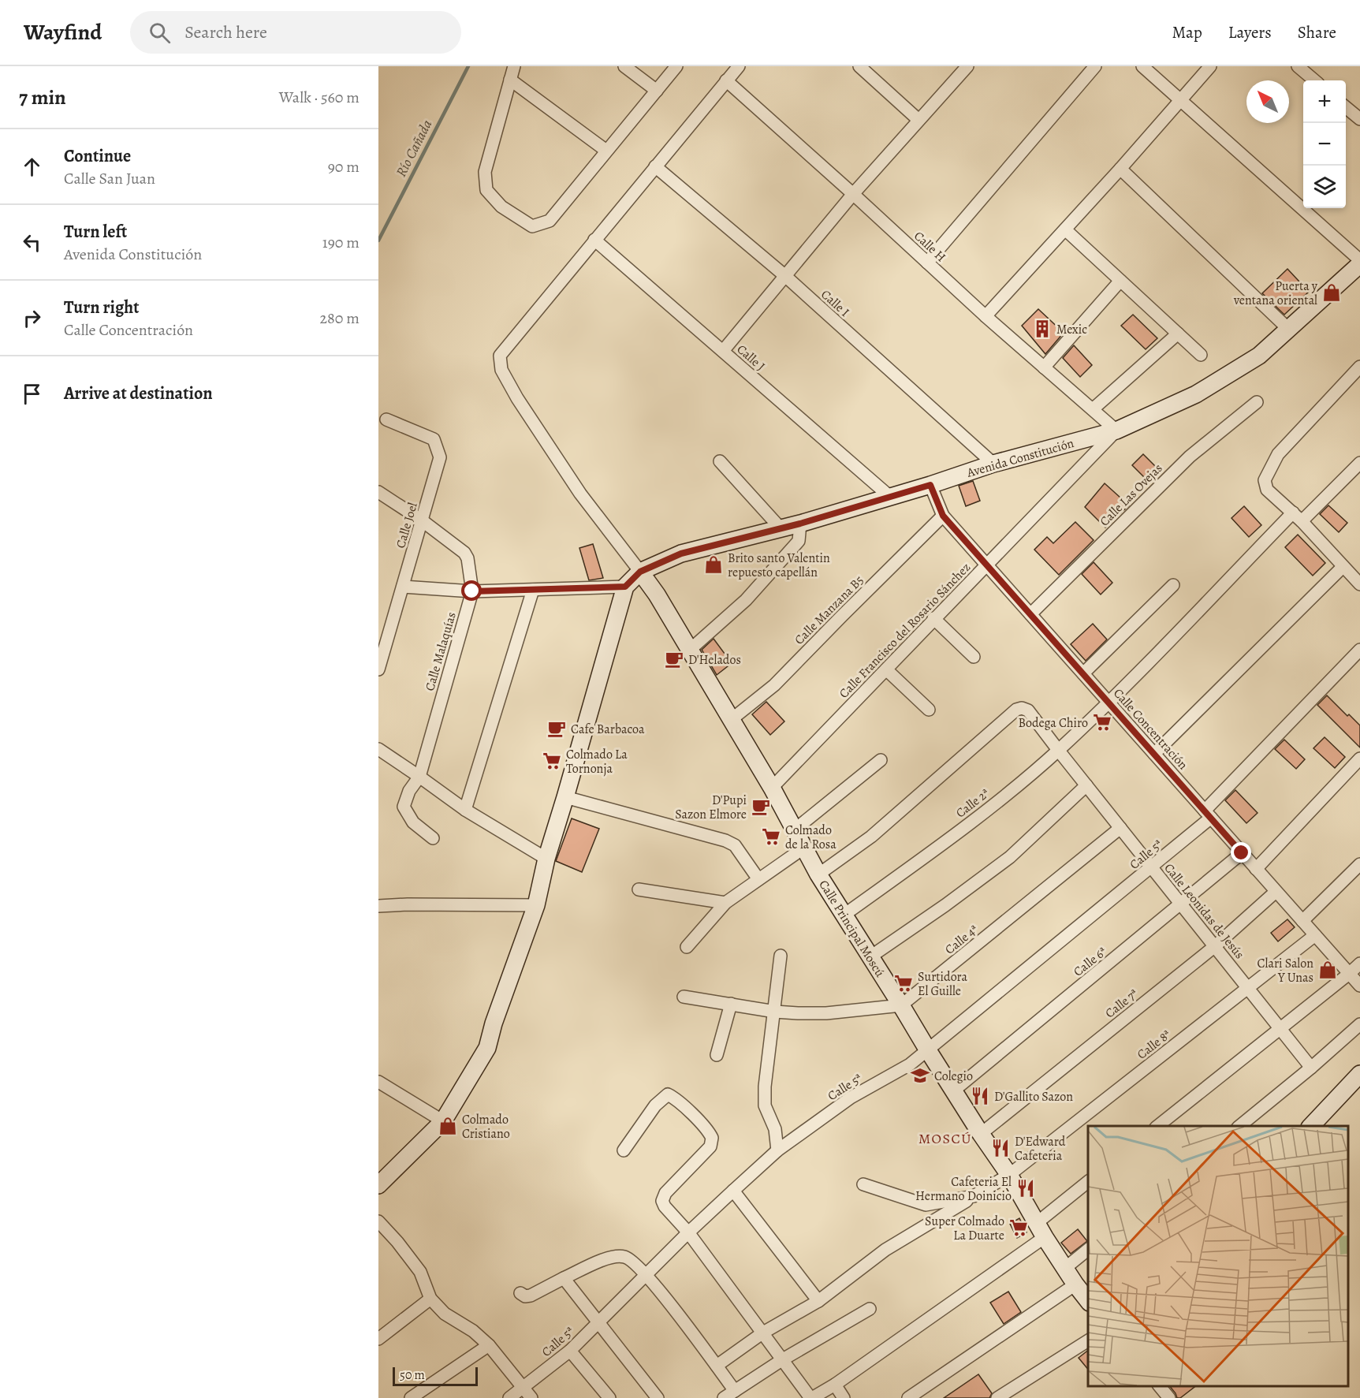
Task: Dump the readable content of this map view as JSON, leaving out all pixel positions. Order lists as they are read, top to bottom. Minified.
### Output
{"streets":{"street":["Calle H","Calle I","Calle J","Avenida Constitución","Calle Las Ovejas","Calle Joel","Calle Manzana B5","Calle Francisco del Rosario Sánchez","Calle Malaquías","Calle Concentración","Calle 2ª","Calle 5ª","Calle Leonidas de Jesús","Calle Principal Moscú","Calle 4ª","Calle 6ª","Calle 7ª","Calle 8ª"]},"crossings":[["Calle H","Avenida Constitución"],["Calle H","Calle Francisco del Rosario Sánchez"],["Calle I","Avenida Constitución"],["Calle J","Avenida Constitución"],["Avenida Constitución","Calle Francisco del Rosario Sánchez"],["Avenida Constitución","Calle Concentración"],["Avenida Constitución","Calle Principal Moscú"],["Calle Las Ovejas","Calle Concentración"],["Calle Joel","Calle Malaquías"],["Calle Manzana B5","Calle Concentración"],["Calle Manzana B5","Calle Principal Moscú"],["Calle Francisco del Rosario Sánchez","Calle Concentración"],["Calle Francisco del Rosario Sánchez","Calle Principal Moscú"],["Calle Concentración","Calle 2ª"],["Calle Concentración","Calle 5ª"],["Calle Concentración","Calle 6ª"],["Calle Concentración","Calle 7ª"],["Calle Concentración","Calle 8ª"],["Calle 2ª","Calle Leonidas de Jesús"],["Calle 2ª","Calle Principal Moscú"],["Calle 5ª","Calle Leonidas de Jesús"],["Calle 5ª","Calle Principal Moscú"],["Calle Leonidas de Jesús","Calle Principal Moscú"],["Calle Leonidas de Jesús","Calle 4ª"],["Calle Leonidas de Jesús","Calle 6ª"],["Calle Leonidas de Jesús","Calle 7ª"],["Calle Leonidas de Jesús","Calle 8ª"],["Calle Principal Moscú","Calle 4ª"],["Calle Principal Moscú","Calle 6ª"],["Calle Principal Moscú","Calle 7ª"],["Calle Principal Moscú","Calle 8ª"]],"districts":["MOSCÚ"],"water":["Río Cañada"],"places":{"shop":["Puerta y ventana oriental","Brito santo Valentin repuesto capellán","Clari Salon Y Unas","Colmado Cristiano"],"building":["Mexic"],"cafe":["D'Helados","Cafe Barbacoa","D'Pupi Sazon Elmore"],"supermarket":["Bodega Chiro","Colmado La Tornonja","Colmado de la Rosa","Surtidora El Guille","Super Colmado La Duarte"],"school or university":["Colegio"],"restaurant":["D'Gallito Sazon","D'Edward Cafeteria","Cafeteria El Hermano Doinicio"]},"scale_bar":"50 m","north":"top left","page":{"header":"Wayfind","search":"Search here","nav":["Map","Layers","Share"],"heading":["7 min","Walk · 560 m"],"map_buttons":["+","−"],"list":[["Continue","Calle San Juan","90 m"],["Turn left","Avenida Constitución","190 m"],["Turn right","Calle Concentración","280 m"],"Arrive at destination"],"scale":"50 m"}}
